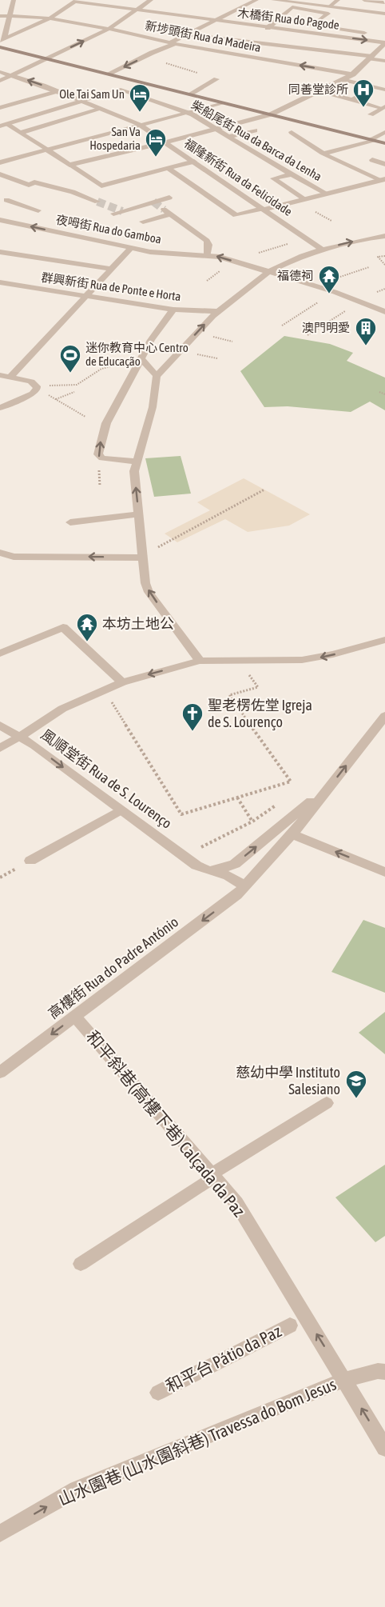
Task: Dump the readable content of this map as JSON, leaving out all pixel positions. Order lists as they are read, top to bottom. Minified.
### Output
{"streets":{"street":["木橋街 Rua do Pagode","新埗頭街 Rua da Madeira","柴船尾街 Rua da Barca da Lenha","福隆新街 Rua da Felicidade","夜呣街 Rua do Gamboa","群興新街 Rua de Ponte e Horta","風順堂街 Rua de S. Lourenço","高樓街 Rua do Padre António","和平斜巷(高樓下巷) Calçada da Paz","和平台 Pátio da Paz","山水園巷 (山水園斜巷) Travessa do Bom Jesus"]},"crossings":[["柴船尾街 Rua da Barca da Lenha","福隆新街 Rua da Felicidade"],["風順堂街 Rua de S. Lourenço","高樓街 Rua do Padre António"],["高樓街 Rua do Padre António","和平斜巷(高樓下巷) Calçada da Paz"],["和平斜巷(高樓下巷) Calçada da Paz","山水園巷 (山水園斜巷) Travessa do Bom Jesus"]],"one_way":["高樓街 Rua do Padre António","和平斜巷(高樓下巷) Calçada da Paz","山水園巷 (山水園斜巷) Travessa do Bom Jesus"],"places":{"hospital":["同善堂診所"],"hotel":["Ole Tai Sam Un","San Va Hospedaria"],"temple":["福德祠","本坊土地公"],"building":["澳門明愛"],"sports":["迷你教育中心 Centro de Educação"],"church":["聖老楞佐堂 Igreja de S. Lourenço"],"school or university":["慈幼中學 Instituto Salesiano"]}}
